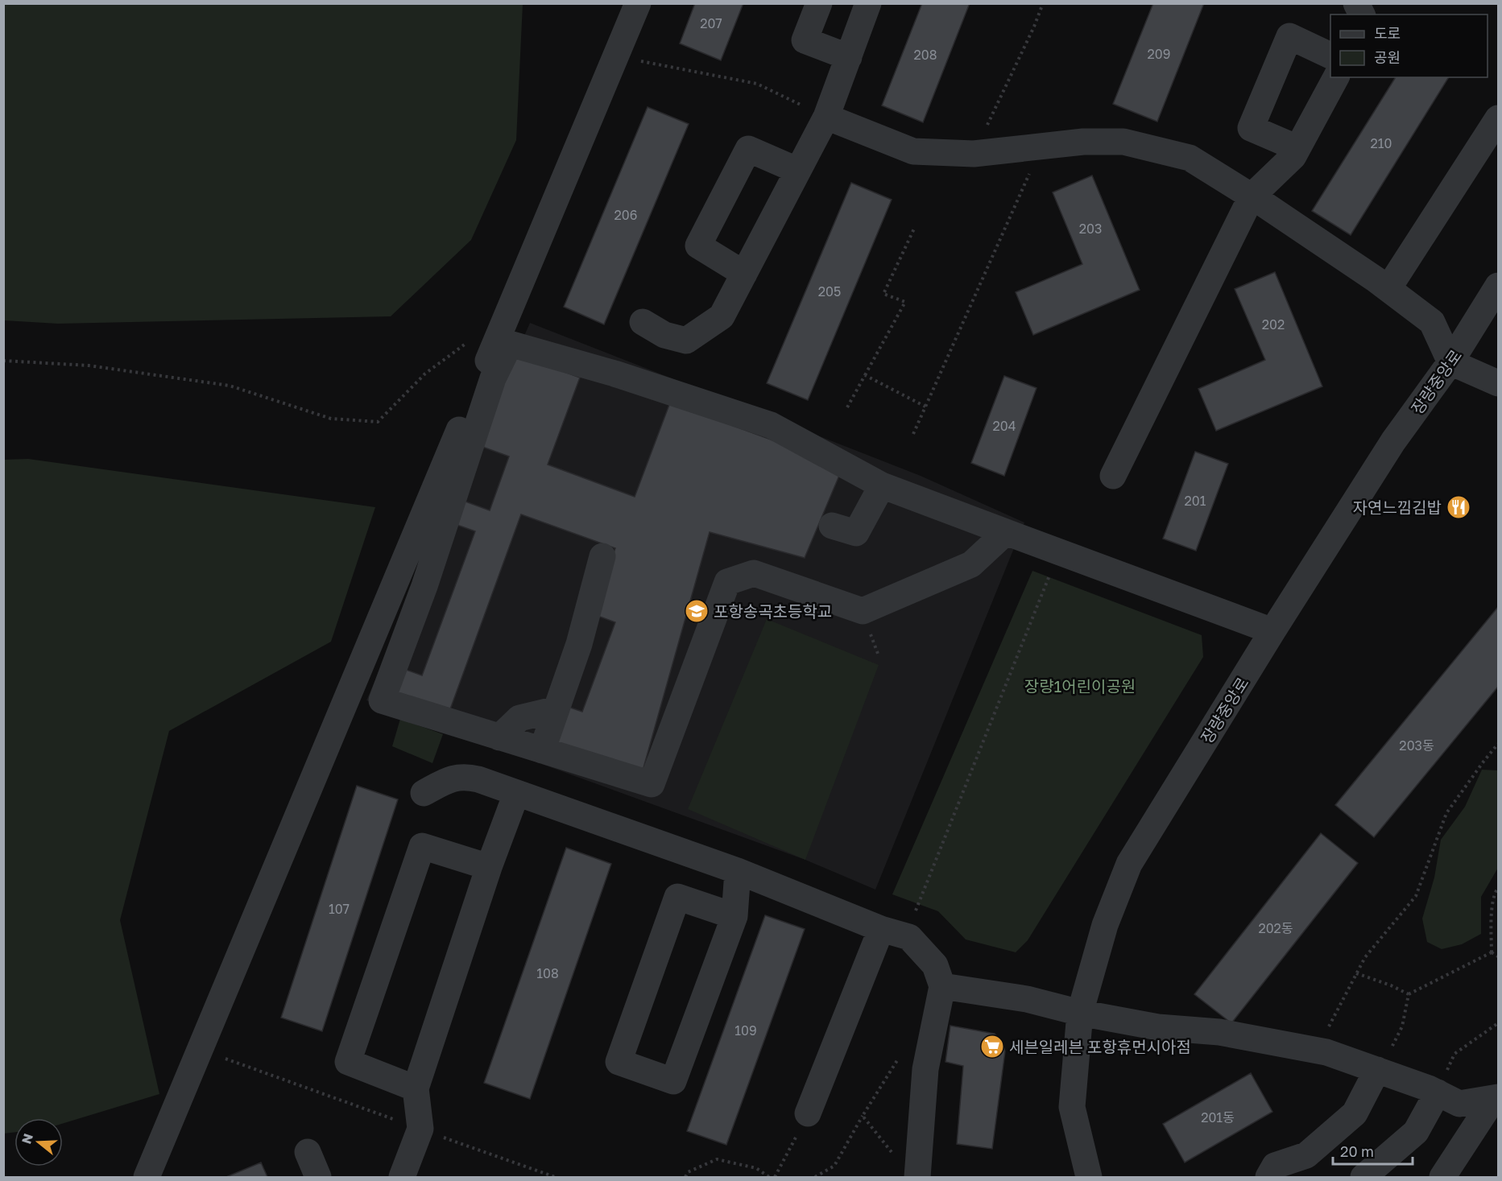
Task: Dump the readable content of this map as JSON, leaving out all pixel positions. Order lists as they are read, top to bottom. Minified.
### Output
{"streets":{"street":["장량중앙로"]},"parks":["장량1어린이공원"],"places":{"restaurant":["자연느낌김밥"],"school or university":["포항송곡초등학교"],"supermarket":["세븐일레븐 포항휴먼시아점"]},"house_numbers":["207","209","208","210","206","203","205","202","204","201","203동","107","202동","108","109","201동"],"legend":["도로","공원"],"scale_bar":"20 m","north":"left"}
